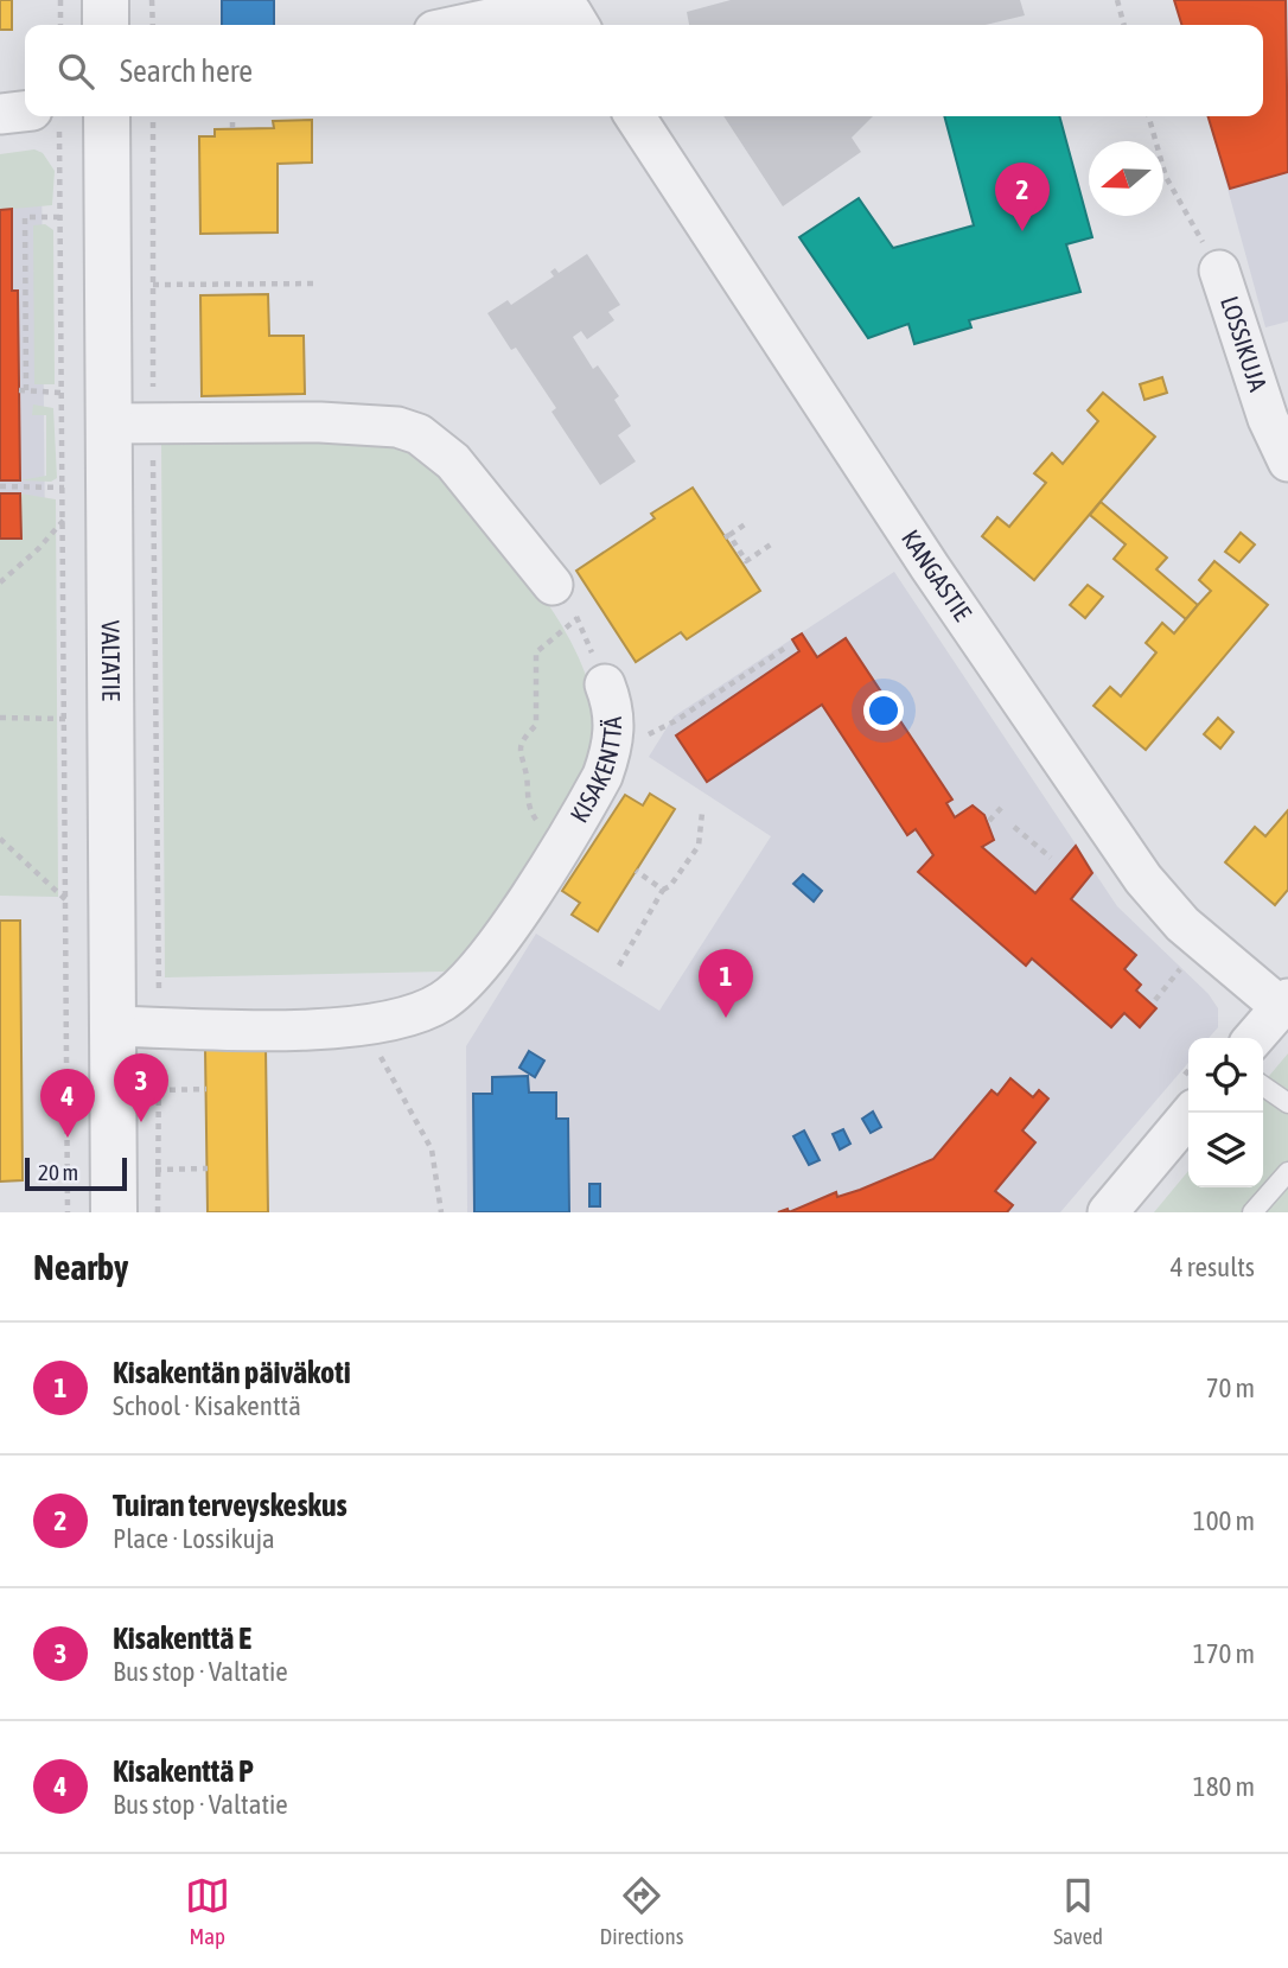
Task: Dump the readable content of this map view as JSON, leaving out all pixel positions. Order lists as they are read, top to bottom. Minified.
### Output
{"streets":{"street":["LOSSIKUJA","KANGASTIE","VALTATIE","KISAKENTTÄ"]},"crossings":[["VALTATIE","KISAKENTTÄ"]],"scale_bar":"20 m","north":"left","page":{"search":"Search here","pins":["2","1","3","4"],"scale":"20 m","heading":["Nearby","4 results"],"list":[{"mark":"1","name":"Kisakentän päiväkoti","note":"School · Kisakenttä","value":"70 m"},{"mark":"2","name":"Tuiran terveyskeskus","note":"Place · Lossikuja","value":"100 m"},{"mark":"3","name":"Kisakenttä E","note":"Bus stop · Valtatie","value":"170 m"},{"mark":"4","name":"Kisakenttä P","note":"Bus stop · Valtatie","value":"180 m"}],"nav":["Map","Directions","Saved"]}}
